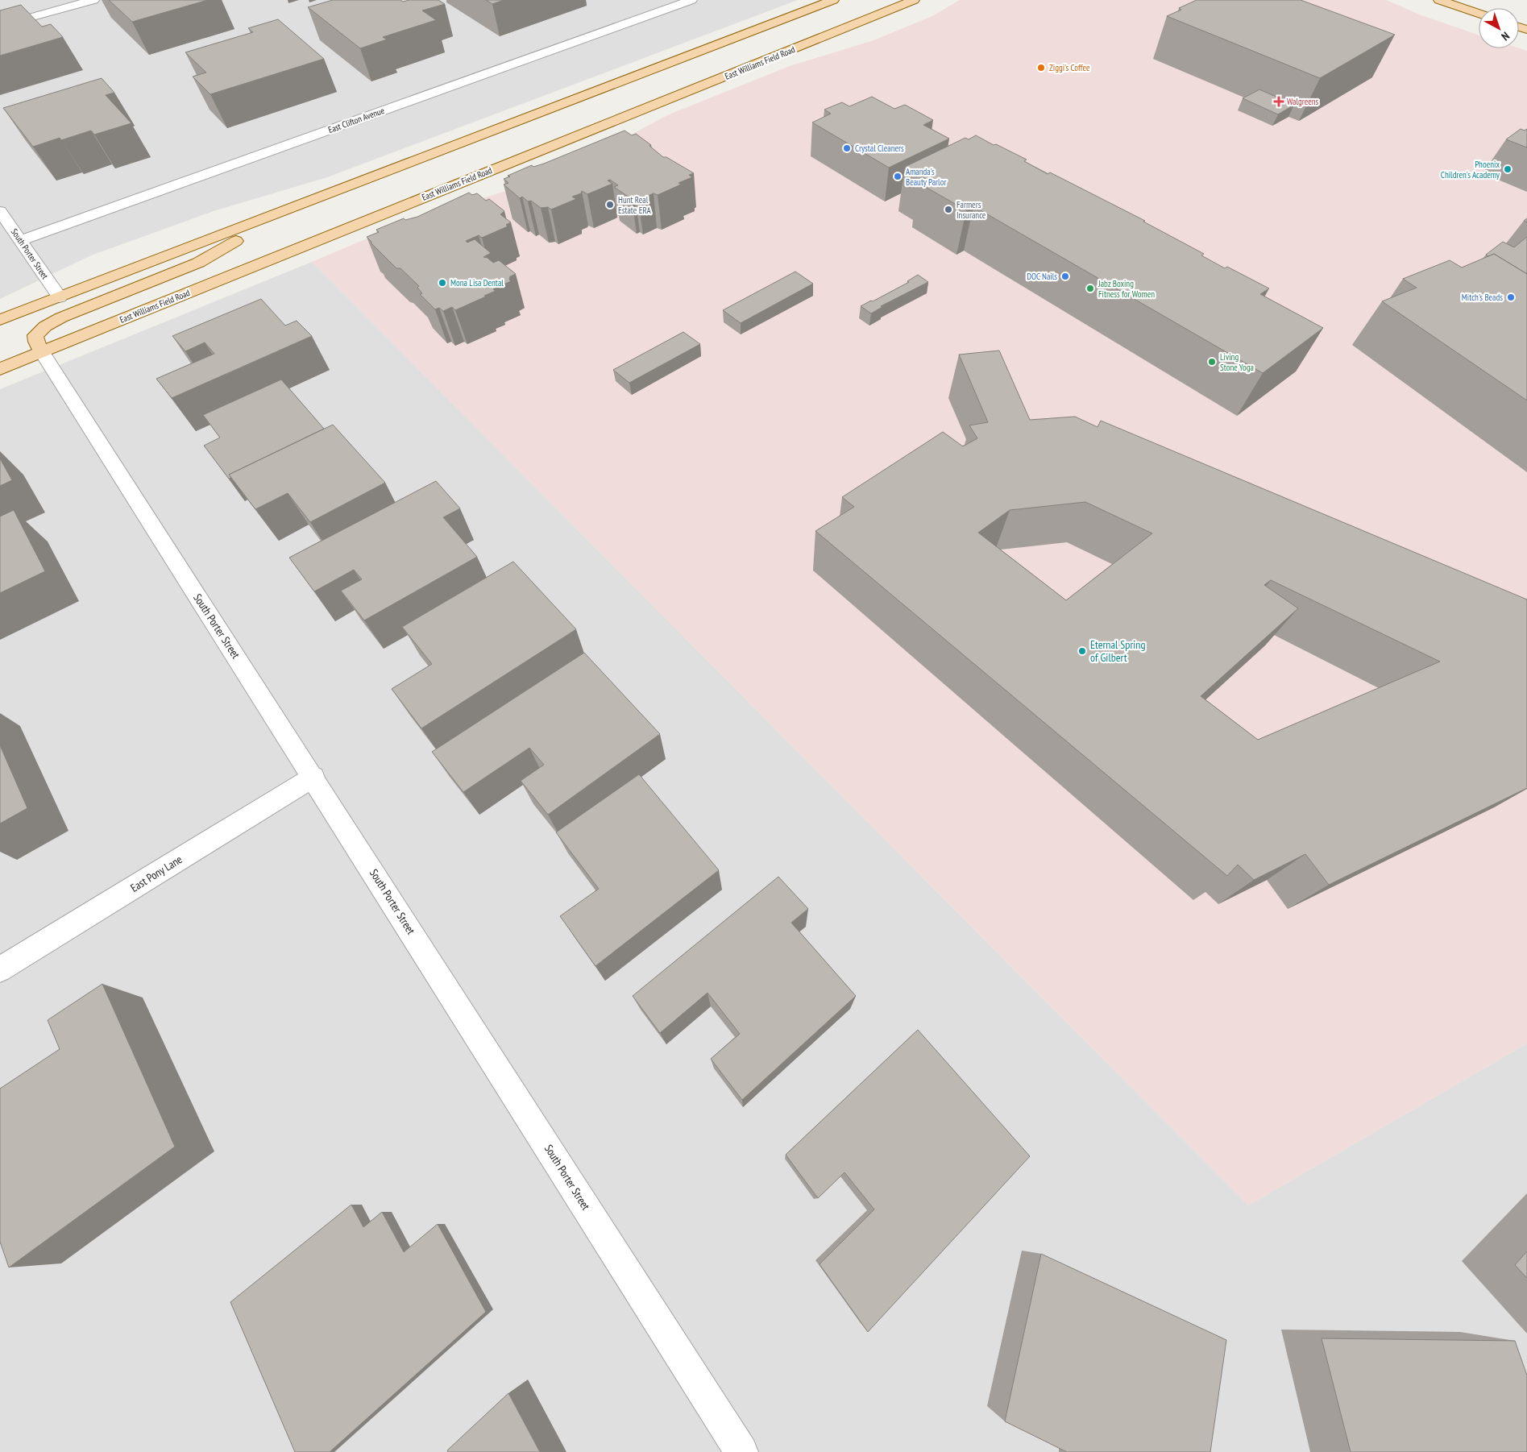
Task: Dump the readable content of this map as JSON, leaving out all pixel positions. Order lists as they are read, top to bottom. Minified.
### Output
{"streets":{"main road":["East Williams Field Road"],"street":["East Clifton Avenue","South Porter Street","East Pony Lane"]},"crossings":[["East Williams Field Road","South Porter Street"],["East Clifton Avenue","South Porter Street"],["South Porter Street","East Pony Lane"]],"places":{"other":["Ziggi's Coffee","Crystal Cleaners","Phoenix Children's Academy","Amanda's Beauty Parlor","Hunt Real Estate ERA","Farmers Insurance","DOC Nails","Mona Lisa Dental","Jabz Boxing Fitness for Women","Mitch's Beads","Living Stone Yoga","Eternal Spring of Gilbert"],"health":["Walgreens"]},"north":"bottom right"}
